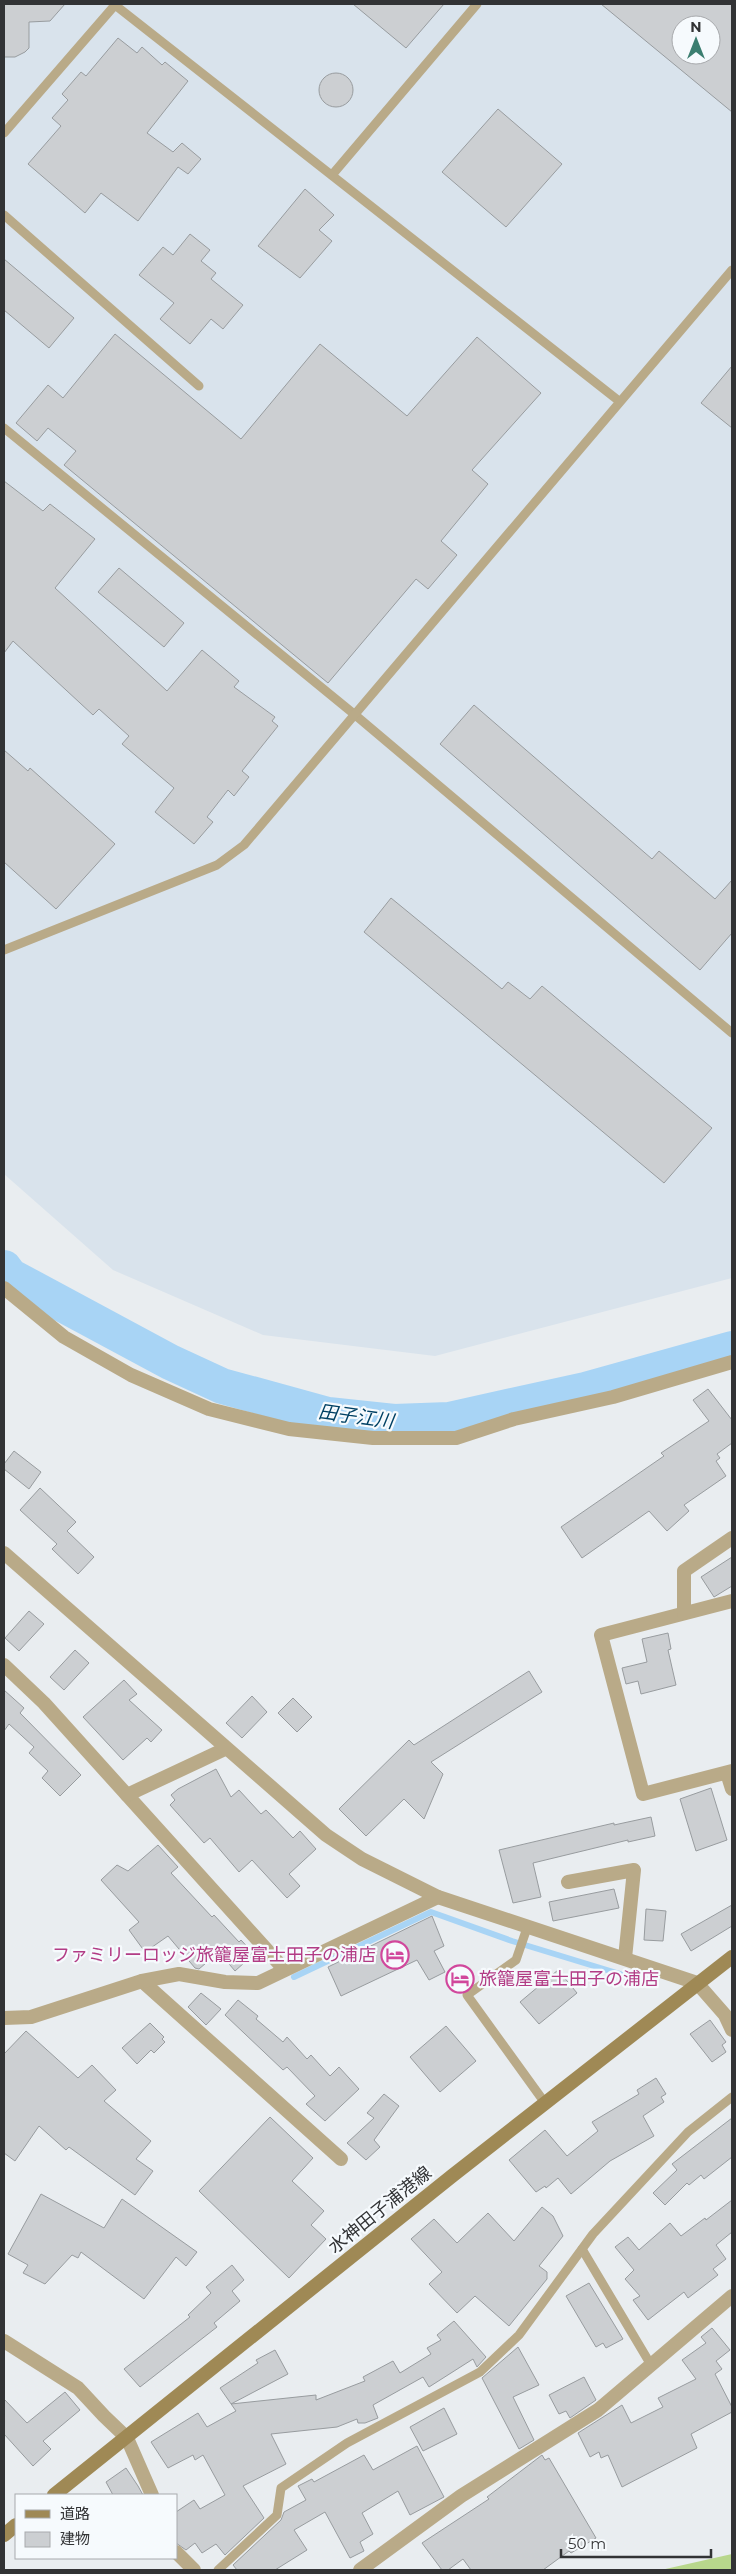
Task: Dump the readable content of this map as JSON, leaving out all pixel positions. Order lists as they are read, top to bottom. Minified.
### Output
{"streets":{"main road":["水神田子浦港線"]},"water":["田子江川"],"places":{"hotel":["ファミリーロッジ旅籠屋富士田子の浦店","旅籠屋富士田子の浦店"]},"legend":["道路","建物"],"scale_bar":"50 m","north":"top"}
